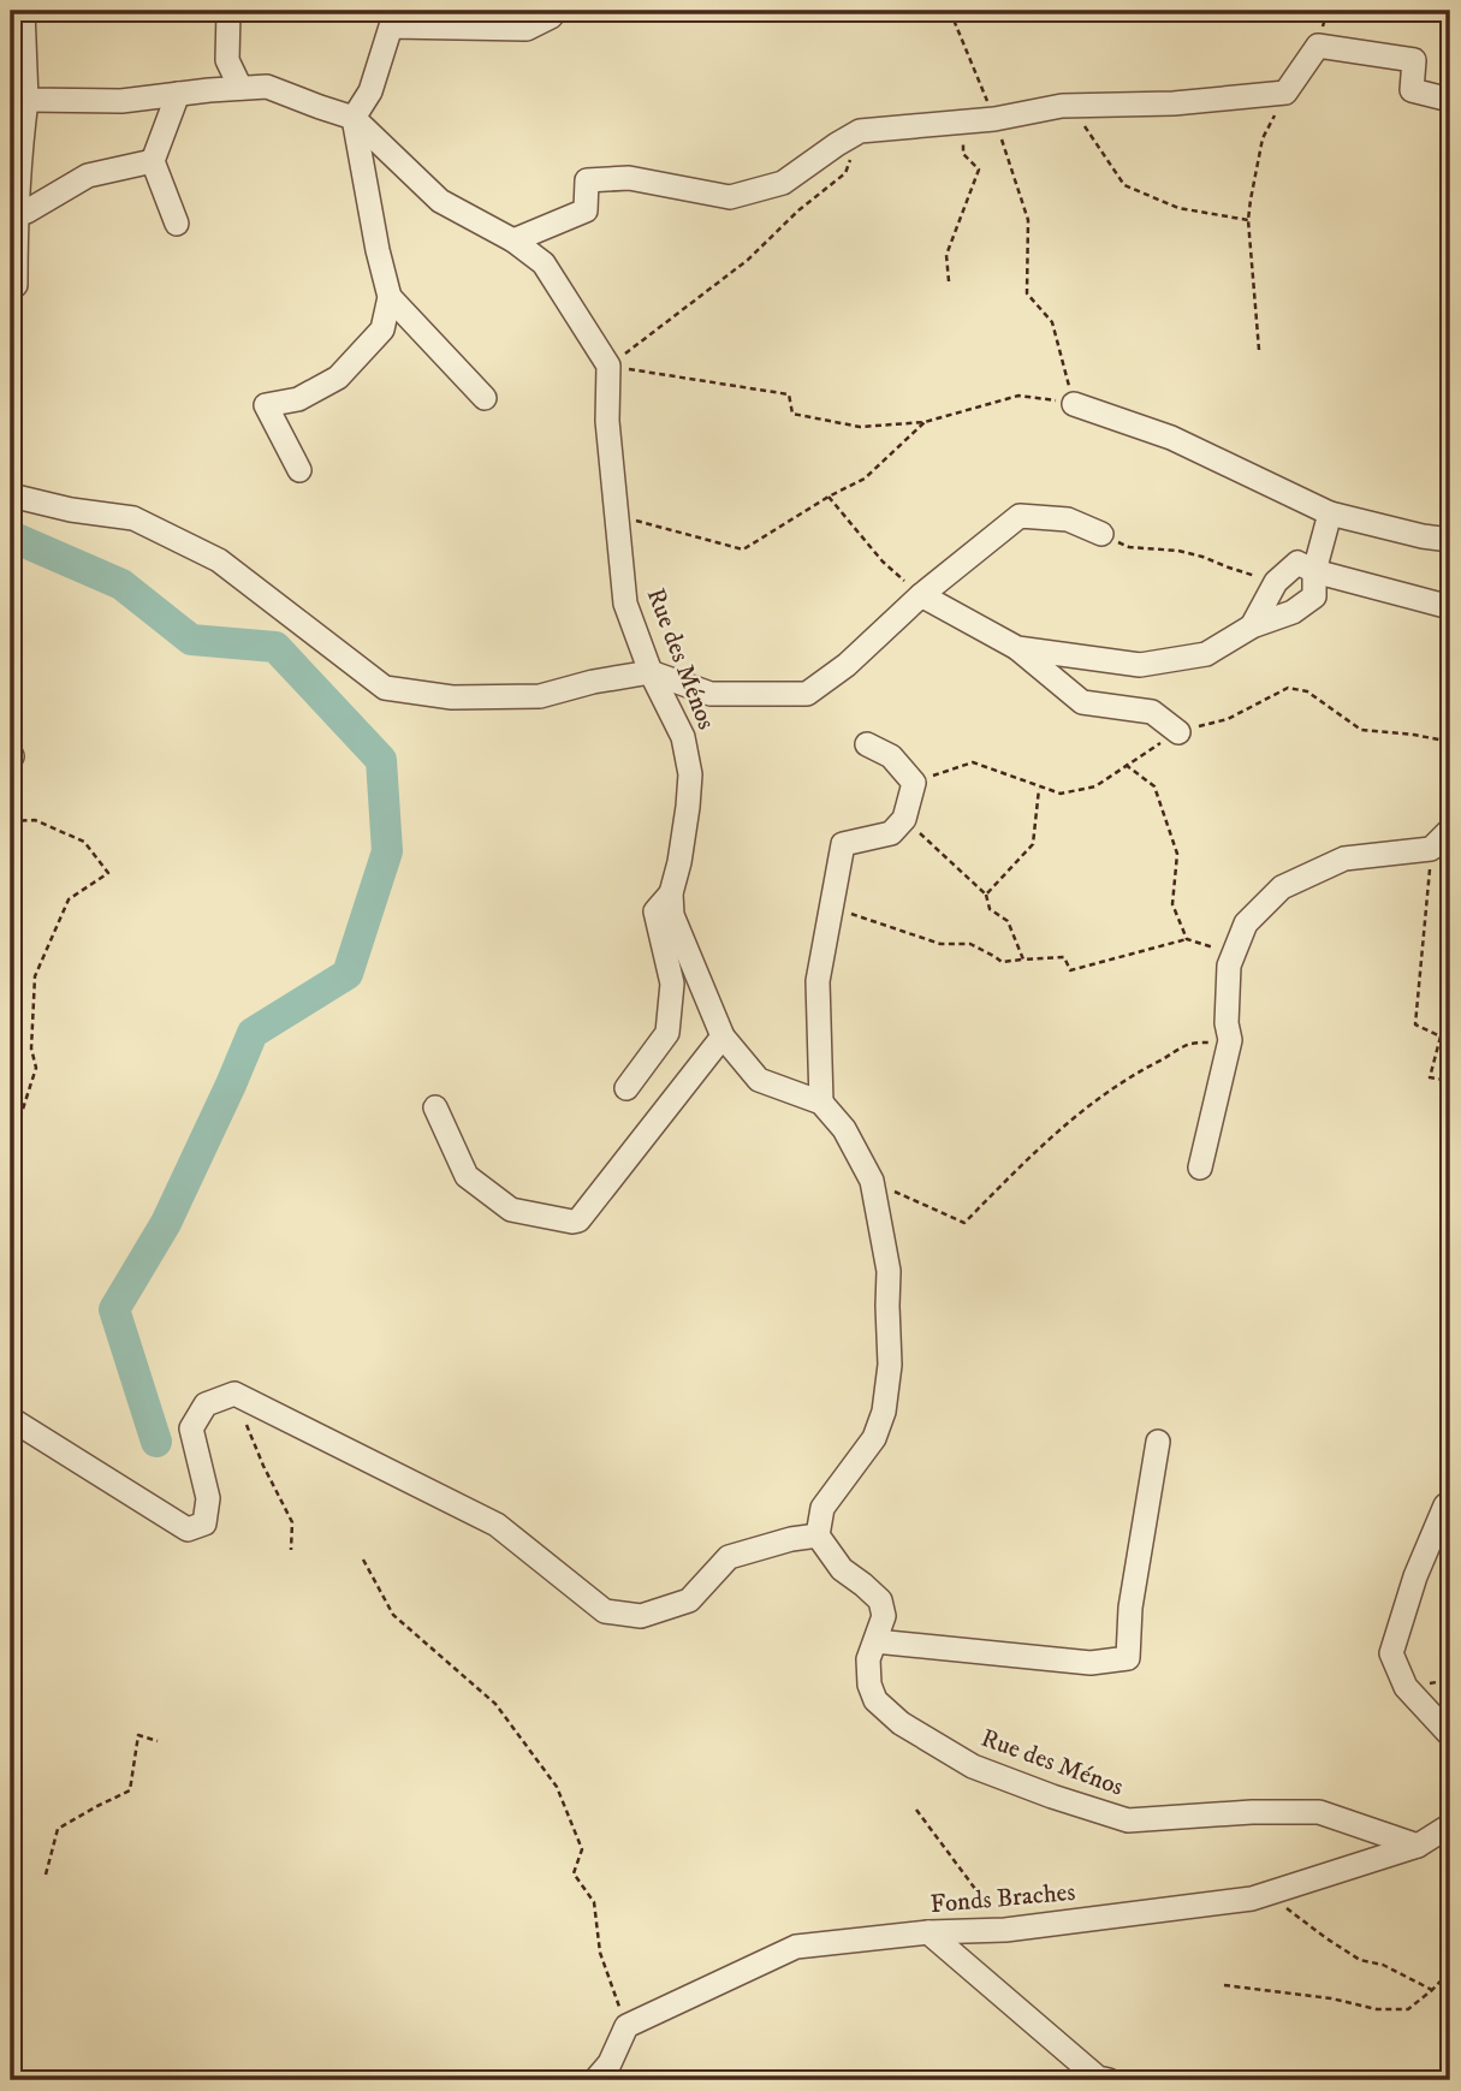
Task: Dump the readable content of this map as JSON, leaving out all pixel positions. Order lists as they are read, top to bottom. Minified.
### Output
{"streets":{"street":["Rue des Ménos","Fonds Braches"]},"crossings":[["Rue des Ménos","Fonds Braches"]]}
